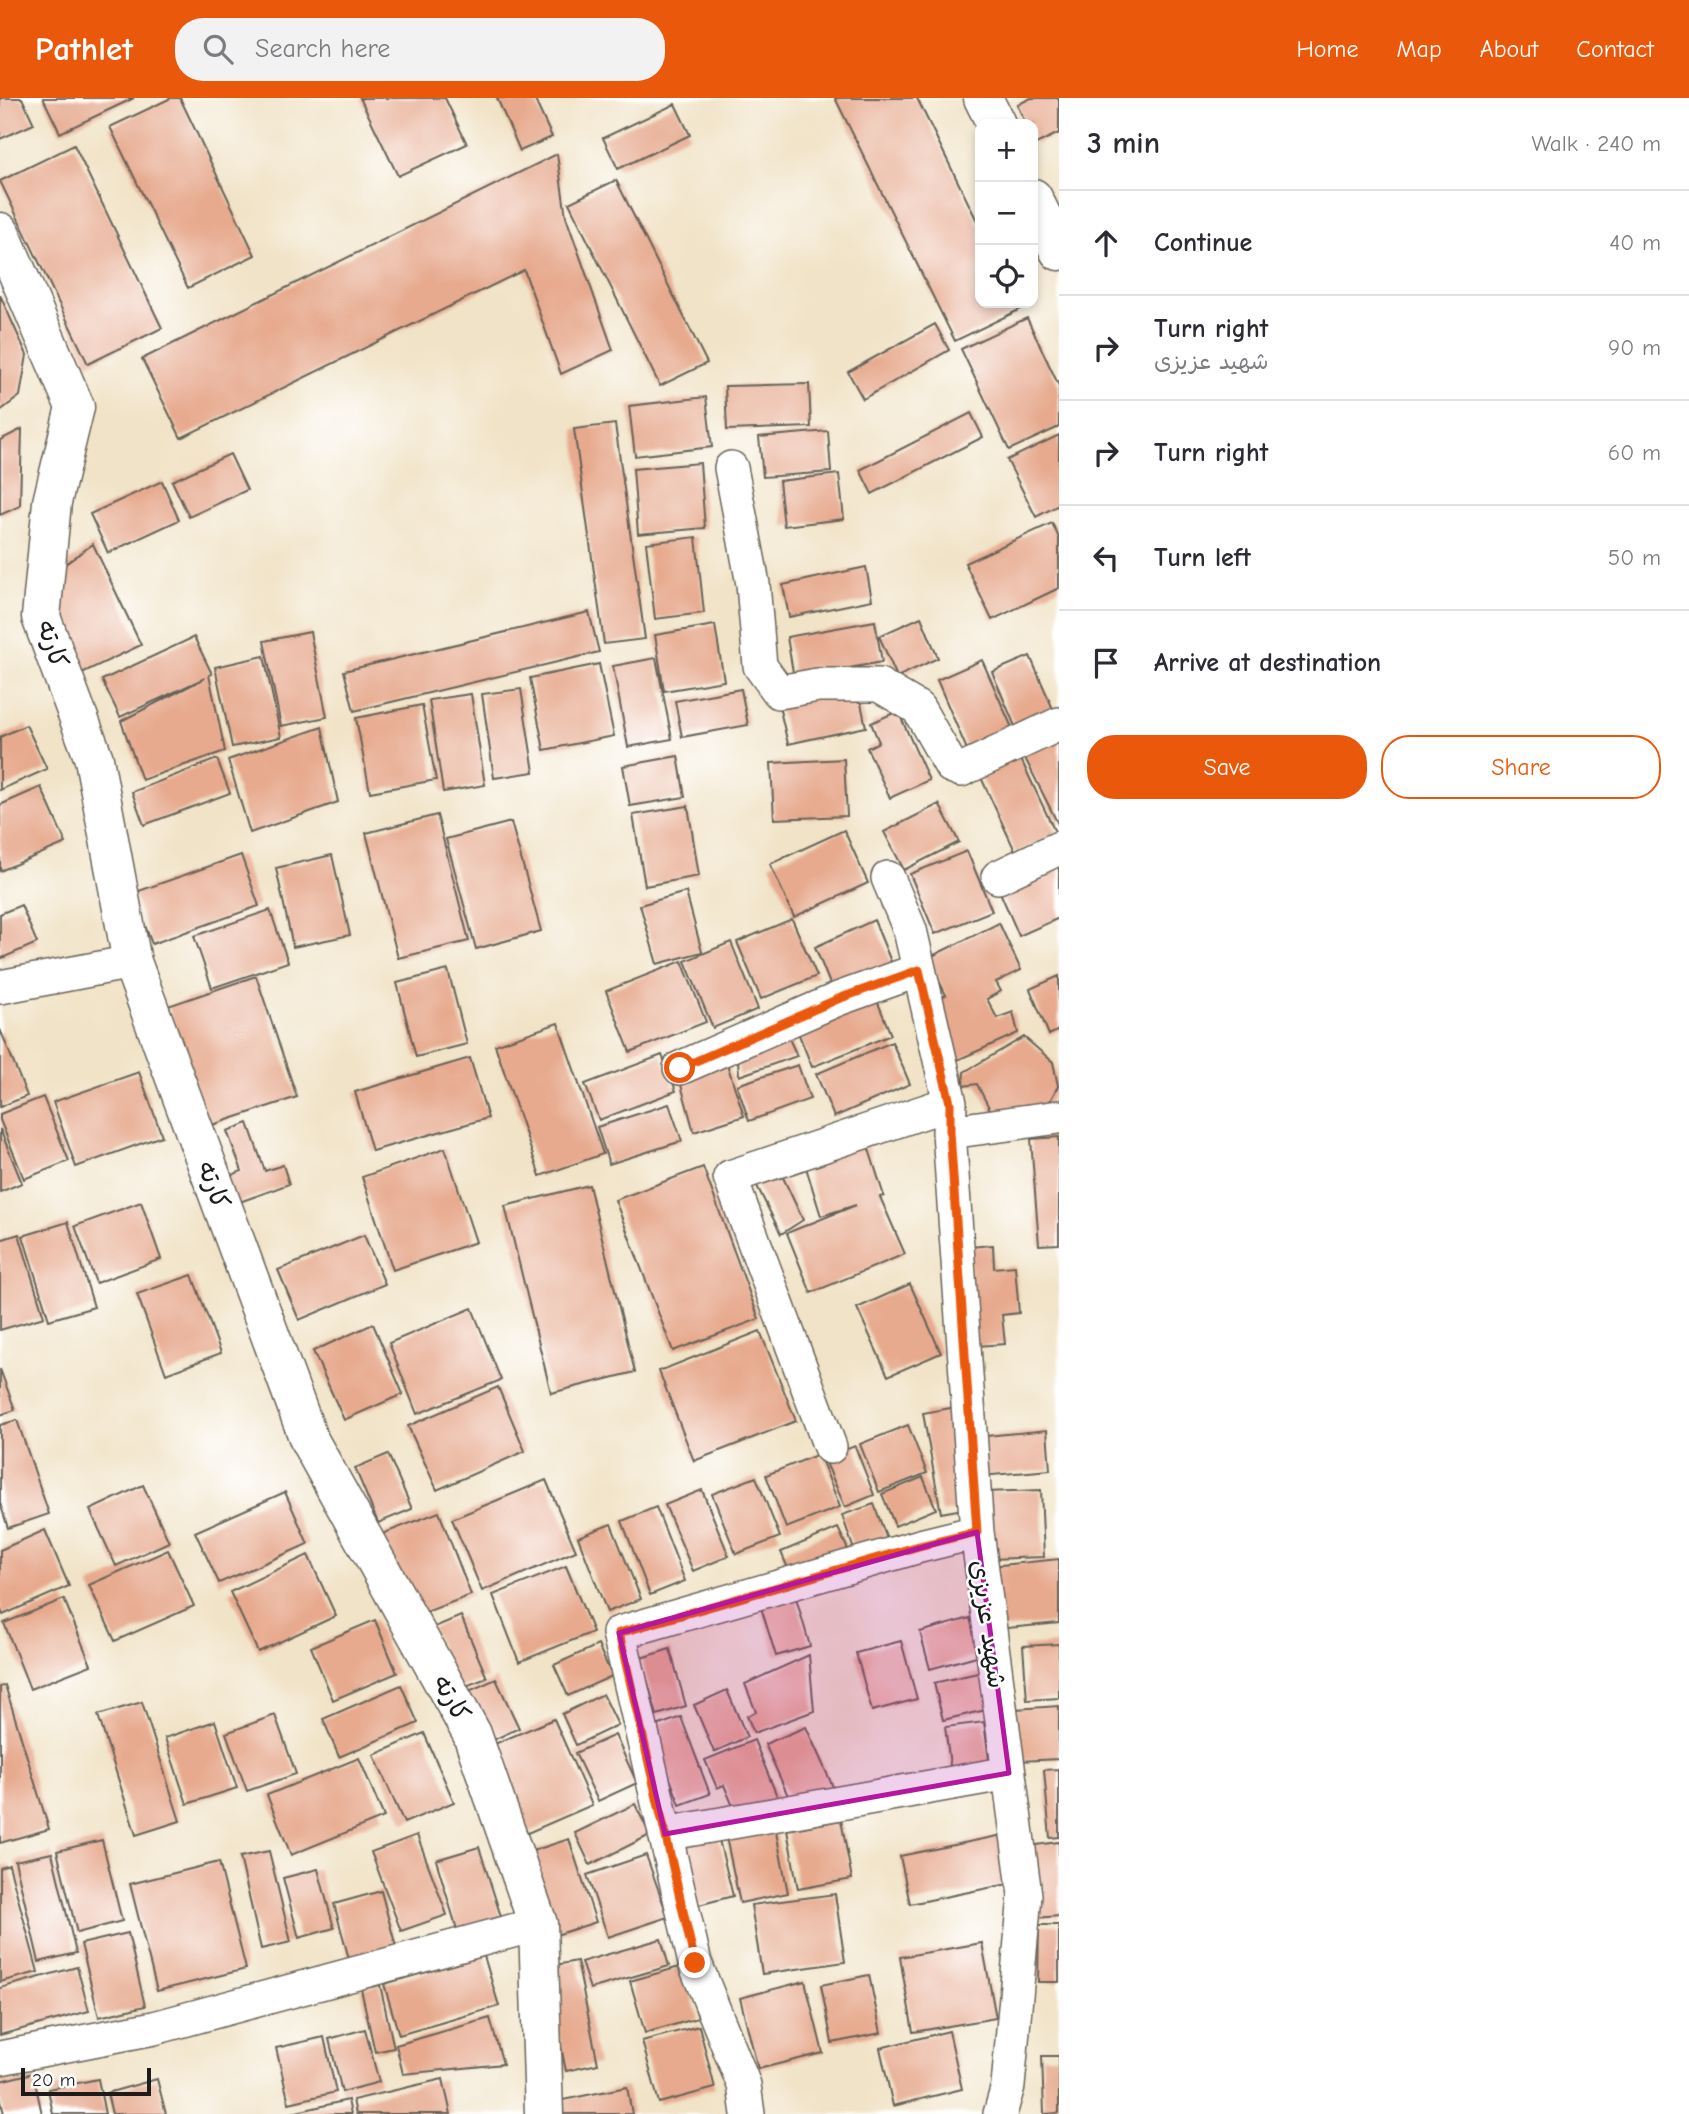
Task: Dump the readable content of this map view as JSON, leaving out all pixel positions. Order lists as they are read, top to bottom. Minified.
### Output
{"streets":{"street":["کارته","شهید عزیزی"]},"scale_bar":"20 m","page":{"header":"Pathlet","search":"Search here","nav":["Home","Map","About","Contact"],"heading":["3 min","Walk · 240 m"],"map_buttons":["+","−"],"list":[["Continue","40 m"],["Turn right","شهید عزیزی","90 m"],["Turn right","60 m"],["Turn left","50 m"],"Arrive at destination"],"buttons":["Save","Share"],"scale":"20 m"}}
